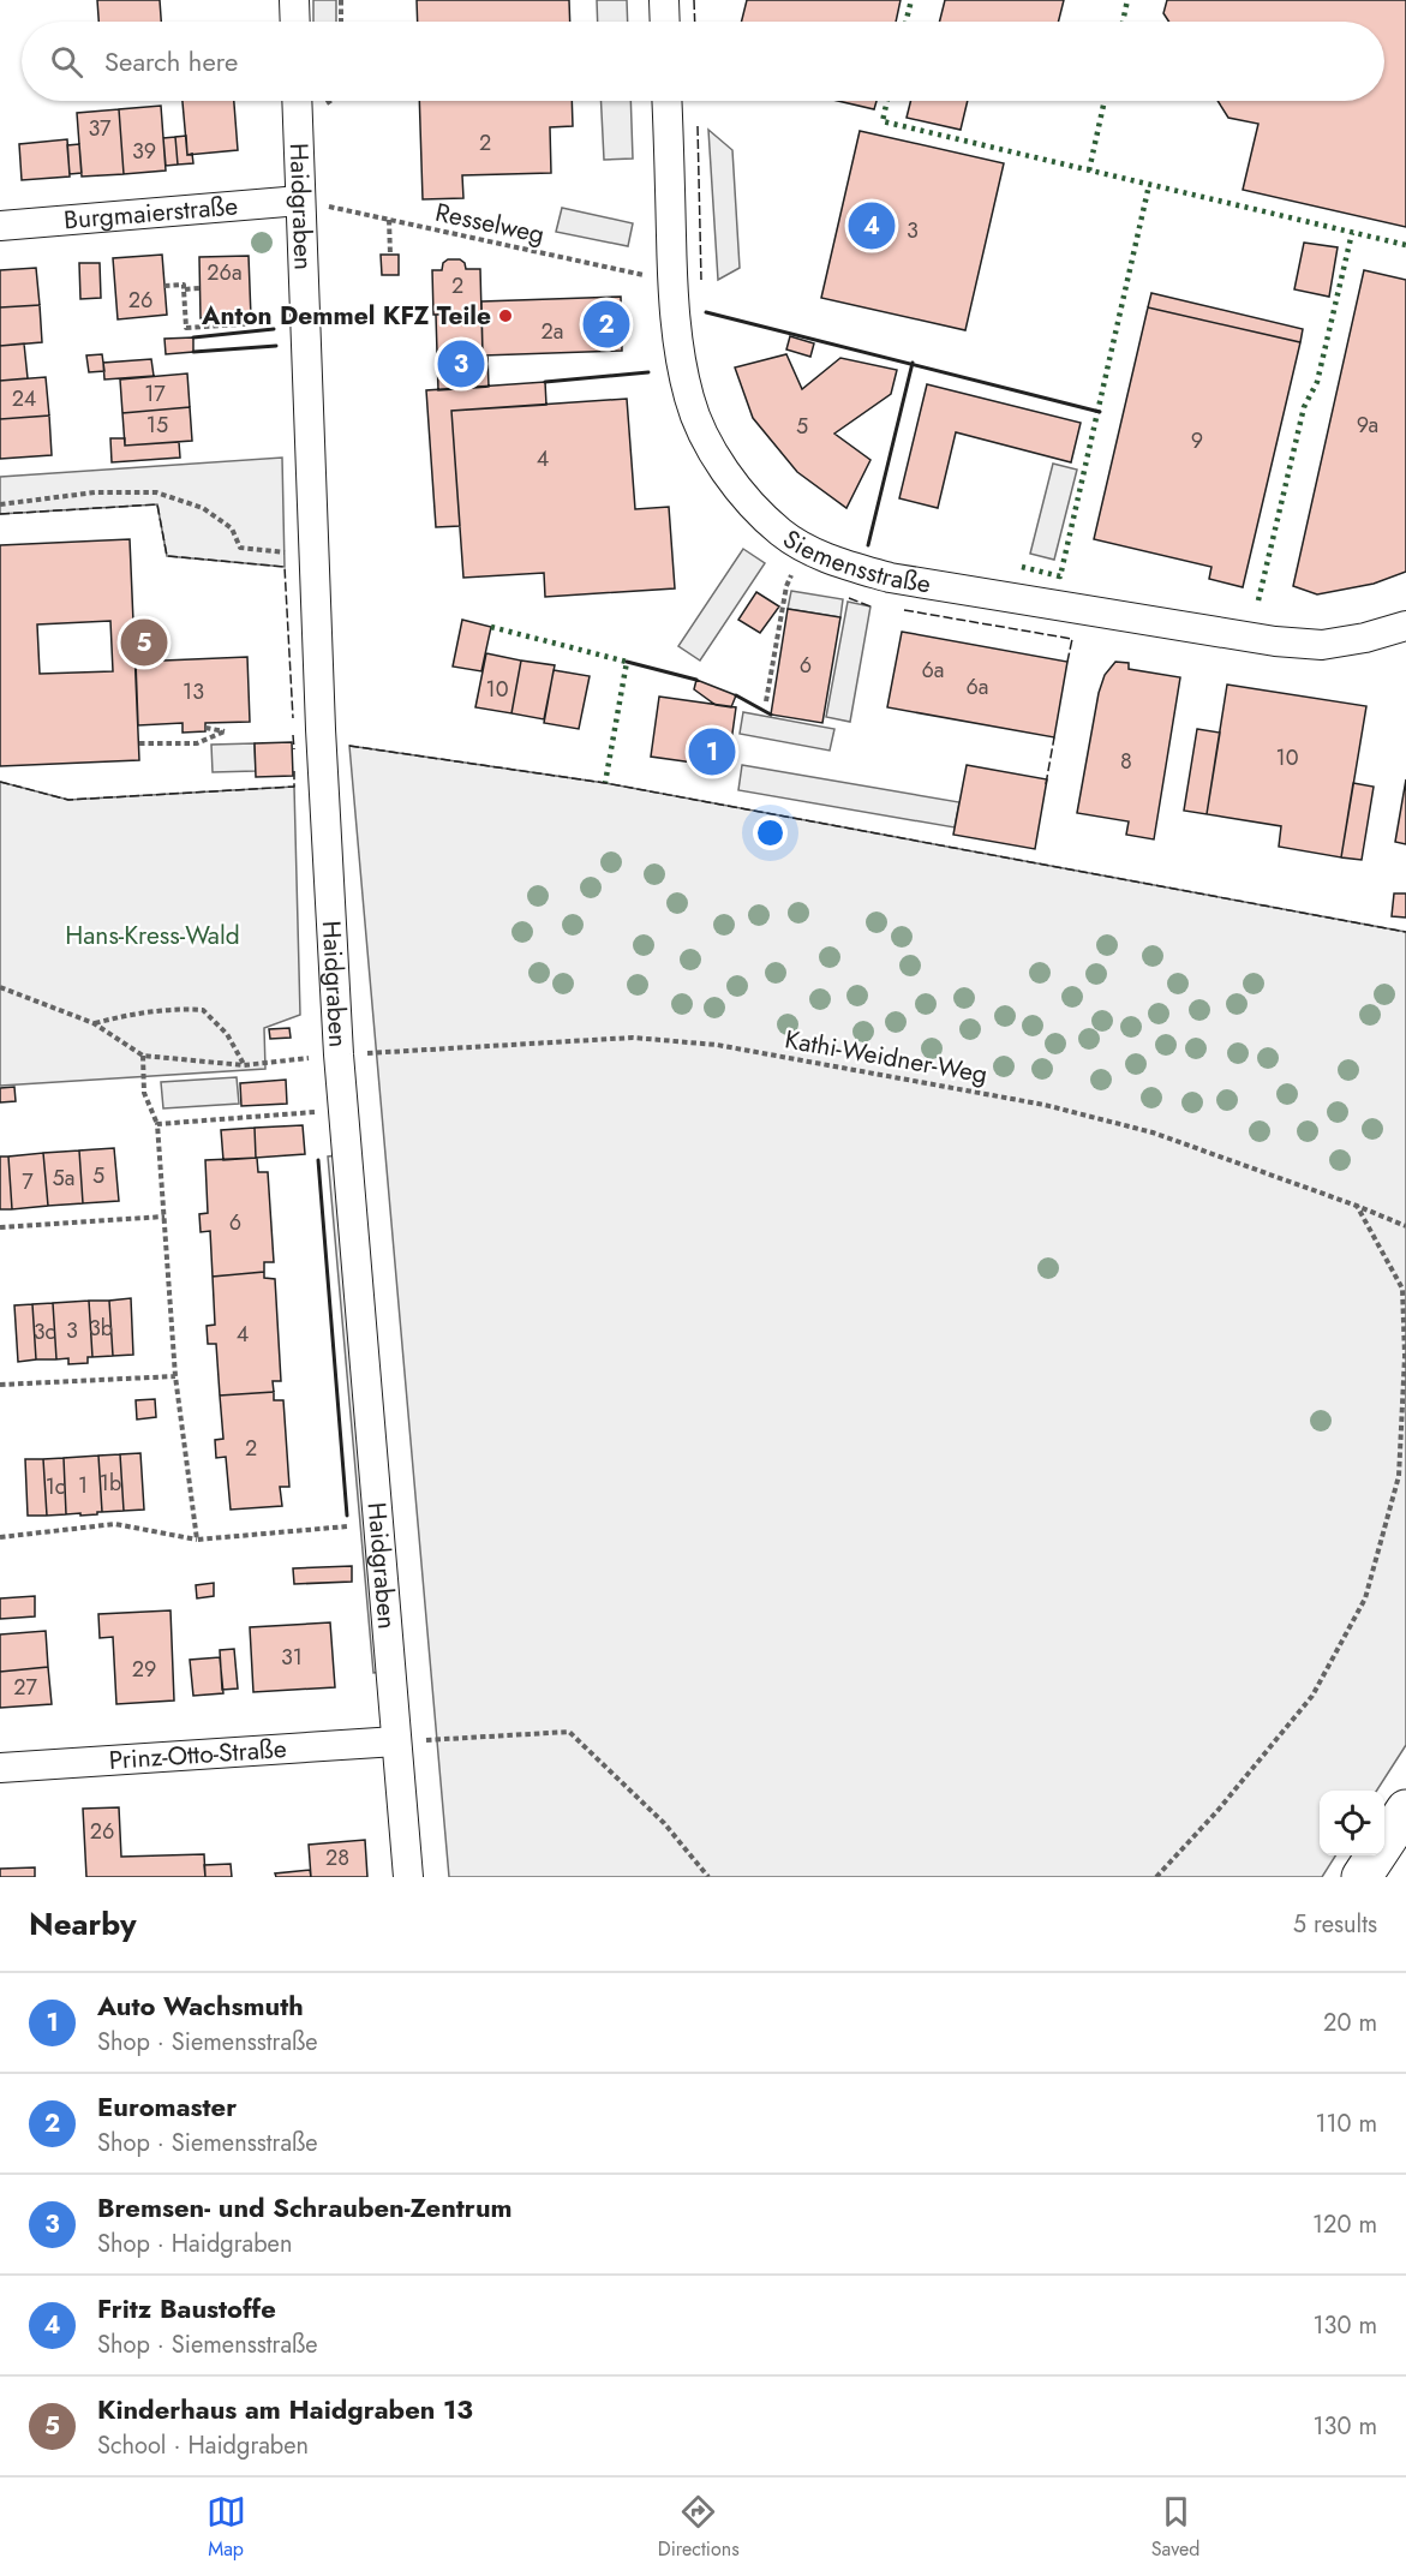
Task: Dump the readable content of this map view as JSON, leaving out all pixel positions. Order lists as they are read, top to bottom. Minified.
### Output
{"streets":{"street":["Haidgraben","Burgmaierstraße","Siemensstraße","Prinz-Otto-Straße"],"path":["Resselweg","Kathi-Weidner-Weg"]},"crossings":[["Haidgraben","Burgmaierstraße"],["Haidgraben","Resselweg"],["Haidgraben","Kathi-Weidner-Weg"],["Haidgraben","Prinz-Otto-Straße"],["Burgmaierstraße","Resselweg"],["Resselweg","Siemensstraße"]],"parks":["Hans-Kress-Wald"],"places":["Anton Demmel KFZ Teile"],"house_numbers":["37","2","39","3","26a","2","26","2a","17","24","15","9a","5","9","4","6","6a","6a","10","13","10","8","5","5a","7","6","3b","3","3c","4","2","1b","1","1c","31","29","27","26","28"],"page":{"search":"Search here","pins":["4","2","3","5","1"],"heading":["Nearby","5 results"],"list":[{"mark":"1","name":"Auto Wachsmuth","note":"Shop · Siemensstraße","value":"20 m"},{"mark":"2","name":"Euromaster","note":"Shop · Siemensstraße","value":"110 m"},{"mark":"3","name":"Bremsen- und Schrauben-Zentrum","note":"Shop · Haidgraben","value":"120 m"},{"mark":"4","name":"Fritz Baustoffe","note":"Shop · Siemensstraße","value":"130 m"},{"mark":"5","name":"Kinderhaus am Haidgraben 13","note":"School · Haidgraben","value":"130 m"}],"nav":["Map","Directions","Saved"]}}
